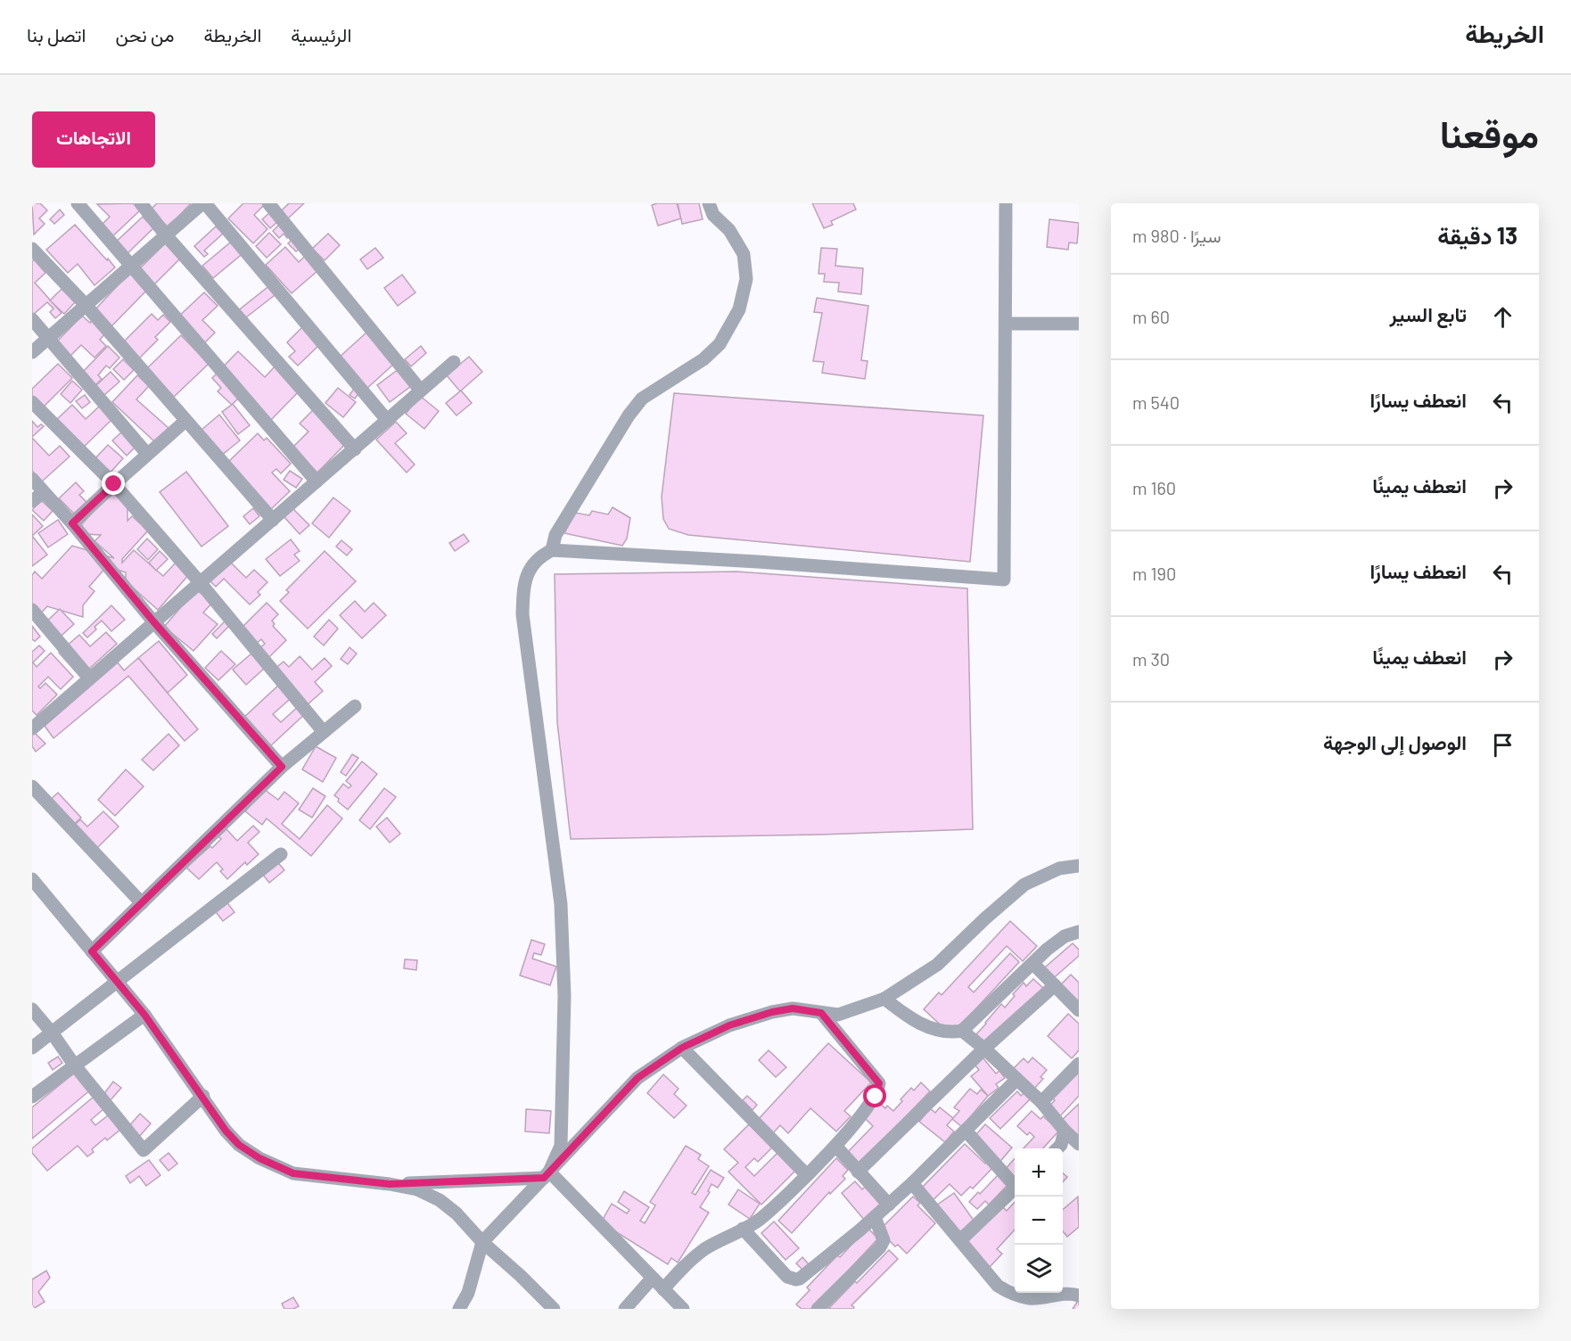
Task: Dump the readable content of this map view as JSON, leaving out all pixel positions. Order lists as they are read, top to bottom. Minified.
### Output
{"page":{"header":"الخريطة","nav":["الرئيسية","الخريطة","من نحن","اتصل بنا"],"title":"موقعنا","buttons":"الاتجاهات","heading":["13 دقيقة","سيرًا · 980 m"],"list":[["تابع السير","60 m"],["انعطف يسارًا","540 m"],["انعطف يمينًا","160 m"],["انعطف يسارًا","190 m"],["انعطف يمينًا","30 m"],"الوصول إلى الوجهة"],"map_buttons":["+","−"]}}
